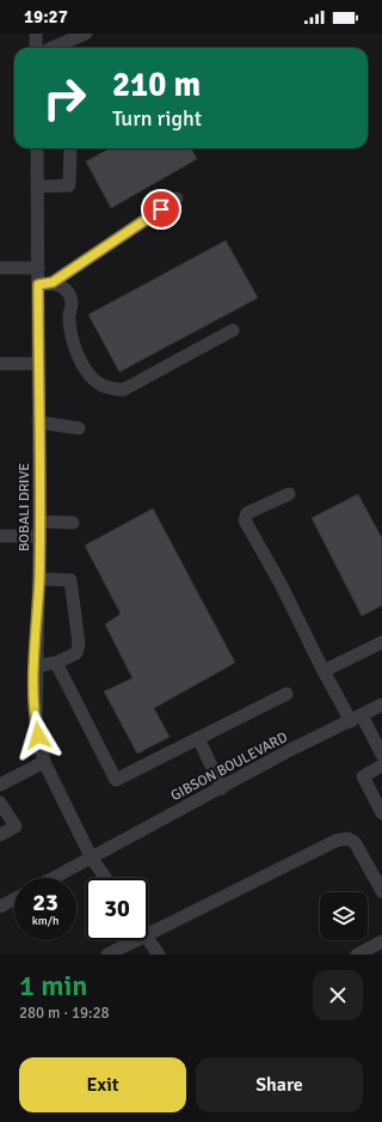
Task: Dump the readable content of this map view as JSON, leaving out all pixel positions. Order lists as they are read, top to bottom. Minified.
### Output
{"streets":{"street":["BOBALI DRIVE","GIBSON BOULEVARD"]},"crossings":[["BOBALI DRIVE","GIBSON BOULEVARD"]],"page":{"status":"19:27","turn":["210 m","Turn right"],"speed":"23 km/h","limit":"30","heading":["1 min","280 m · 19:28"],"buttons":["Exit","Share"]}}
